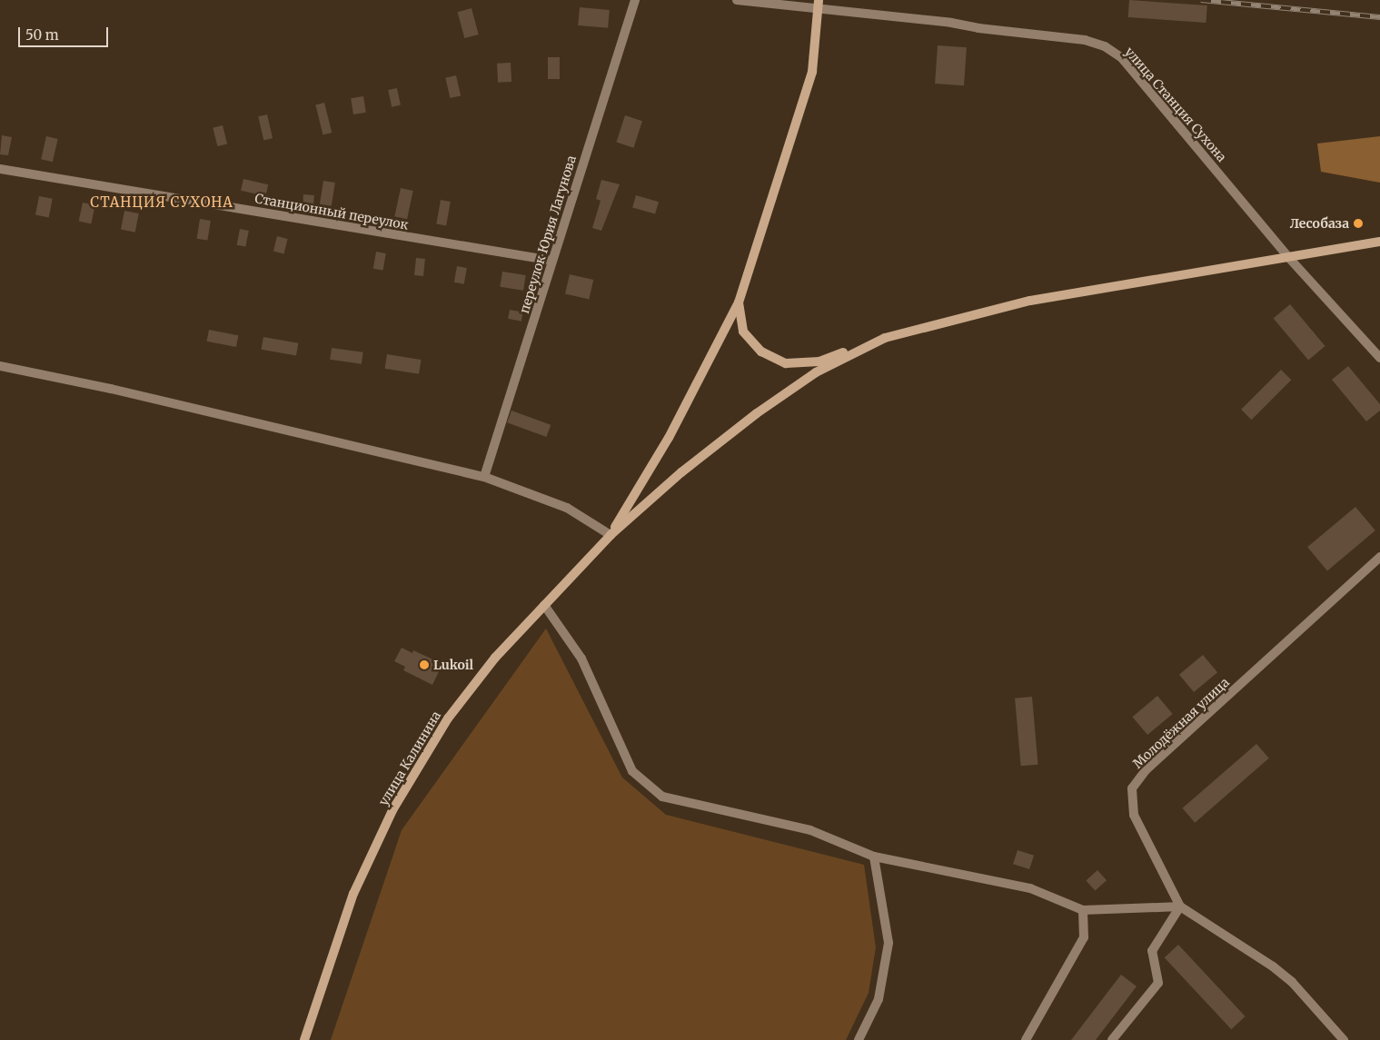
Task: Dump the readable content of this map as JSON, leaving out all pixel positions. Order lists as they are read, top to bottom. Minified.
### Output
{"streets":{"main road":["улица Калинина"],"street":["улица Станция Сухона","Станционный переулок","переулок Юрия Лагунова","Молодёжная улица"]},"crossings":[["Станционный переулок","переулок Юрия Лагунова"]],"districts":["СТАНЦИЯ СУХОНА"],"places":["Лесобаза","Lukoil"],"scale_bar":"50 m"}
